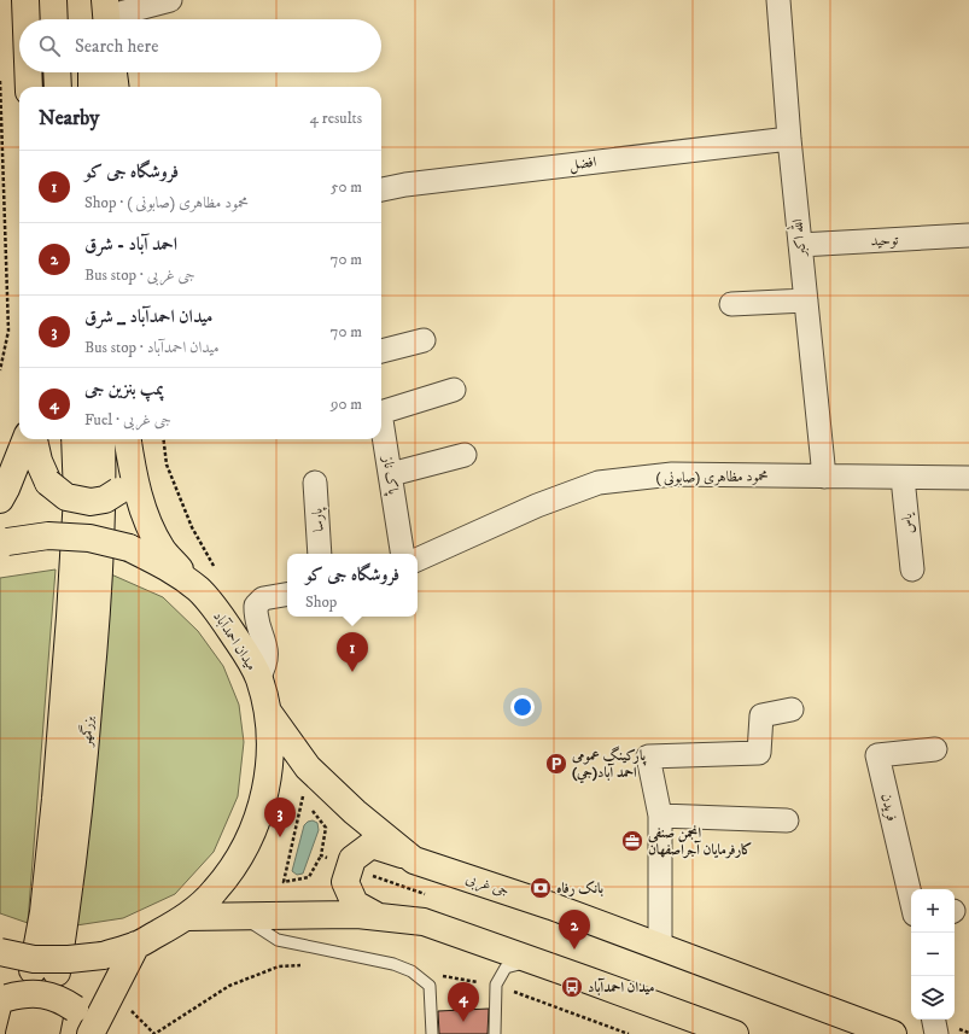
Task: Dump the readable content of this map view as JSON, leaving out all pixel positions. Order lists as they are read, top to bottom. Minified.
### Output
{"streets":{"main road":["میدان احمدآباد","بزرگمهر","جی غربی"],"street":["افضل","الله اکبر","توحید","پاک ناز","محمود مظاهری (صابونی )","پارسا","یاس","فریدن"]},"crossings":[["افضل","الله اکبر"],["الله اکبر","توحید"],["الله اکبر","محمود مظاهری (صابونی )"],["محمود مظاهری (صابونی )","یاس"],["میدان احمدآباد","جی غربی"]],"places":{"parking":["پارکینگ عمومی احمد آباد(جي)"],"office":["انجمن صنفی کارفرمایان آجراصفهان"],"bank":["بانک رفاه"],"bus stop":["میدان احمدآباد"]},"page":{"search":"Search here","heading":["Nearby","4 results"],"list":[{"mark":"1","name":"فروشگاه جی کو","note":"Shop · محمود مظاهری (صابونی )","value":"50 m"},{"mark":"2","name":"احمد آباد - شرق","note":"Bus stop · جی غربی","value":"70 m"},{"mark":"3","name":"میدان احمدآباد _ شرق","note":"Bus stop · میدان احمدآباد","value":"70 m"},{"mark":"4","name":"پمپ بنزین جی","note":"Fuel · جی غربی","value":"90 m"}],"popup":["فروشگاه جی کو","Shop"],"pins":["1","3","2","4"],"map_buttons":["+","−"]}}
